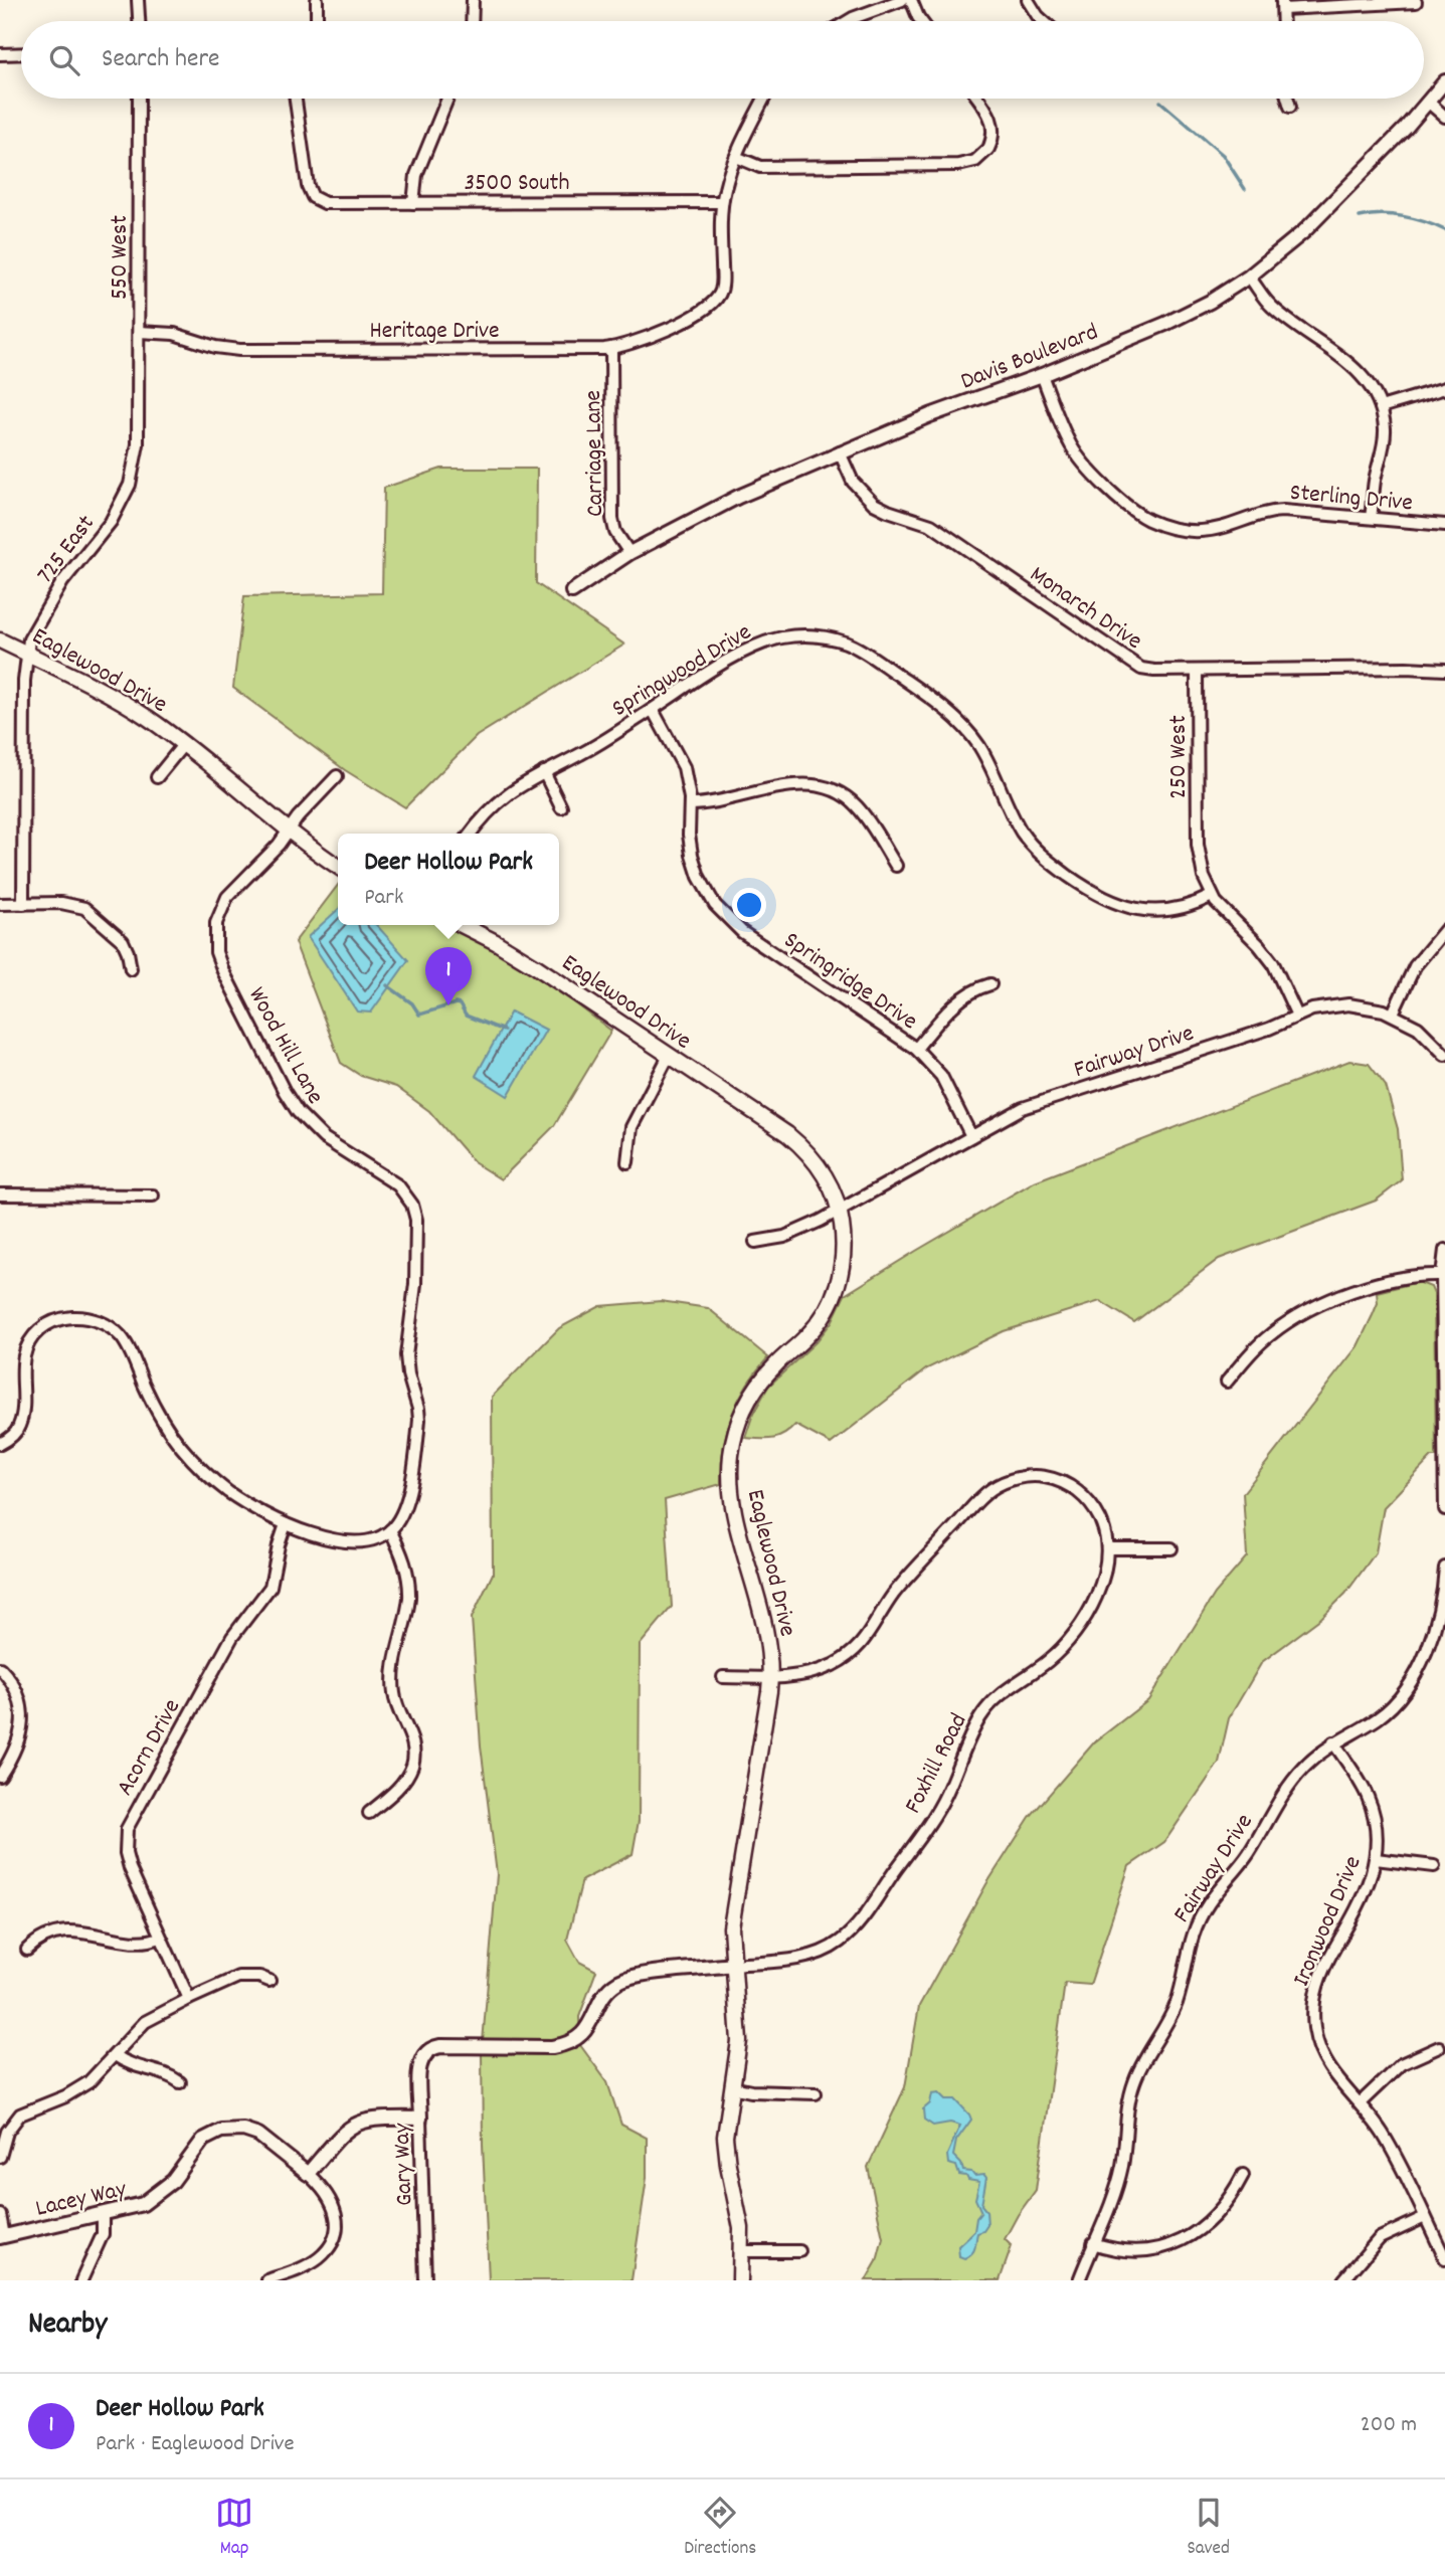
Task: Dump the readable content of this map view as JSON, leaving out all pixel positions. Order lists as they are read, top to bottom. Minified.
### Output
{"streets":{"main road":["Eaglewood Drive"],"street":["3500 South","550 West","Heritage Drive","Davis Boulevard","Carriage Lane","Sterling Drive","725 East","Monarch Drive","Springwood Drive","250 West","Springridge Drive","Wood Hill Lane","Fairway Drive","Acorn Drive","Foxhill Road","Ironwood Drive","Gary Way","Lacey Way"]},"crossings":[["3500 South","Heritage Drive"],["550 West","Heritage Drive"],["550 West","725 East"],["Heritage Drive","Carriage Lane"],["Davis Boulevard","Carriage Lane"],["Davis Boulevard","Sterling Drive"],["Davis Boulevard","Monarch Drive"],["725 East","Eaglewood Drive"],["Monarch Drive","250 West"],["Eaglewood Drive","Wood Hill Lane"],["Eaglewood Drive","Fairway Drive"],["Eaglewood Drive","Foxhill Road"],["Springwood Drive","250 West"],["Springwood Drive","Springridge Drive"],["Springridge Drive","Fairway Drive"],["Fairway Drive","Ironwood Drive"],["Foxhill Road","Gary Way"]],"page":{"search":"Search here","popup":["Deer Hollow Park","Park"],"pins":"1","heading":"Nearby","list":[{"mark":"1","name":"Deer Hollow Park","note":"Park · Eaglewood Drive","value":"200 m"}],"nav":["Map","Directions","Saved"]}}
